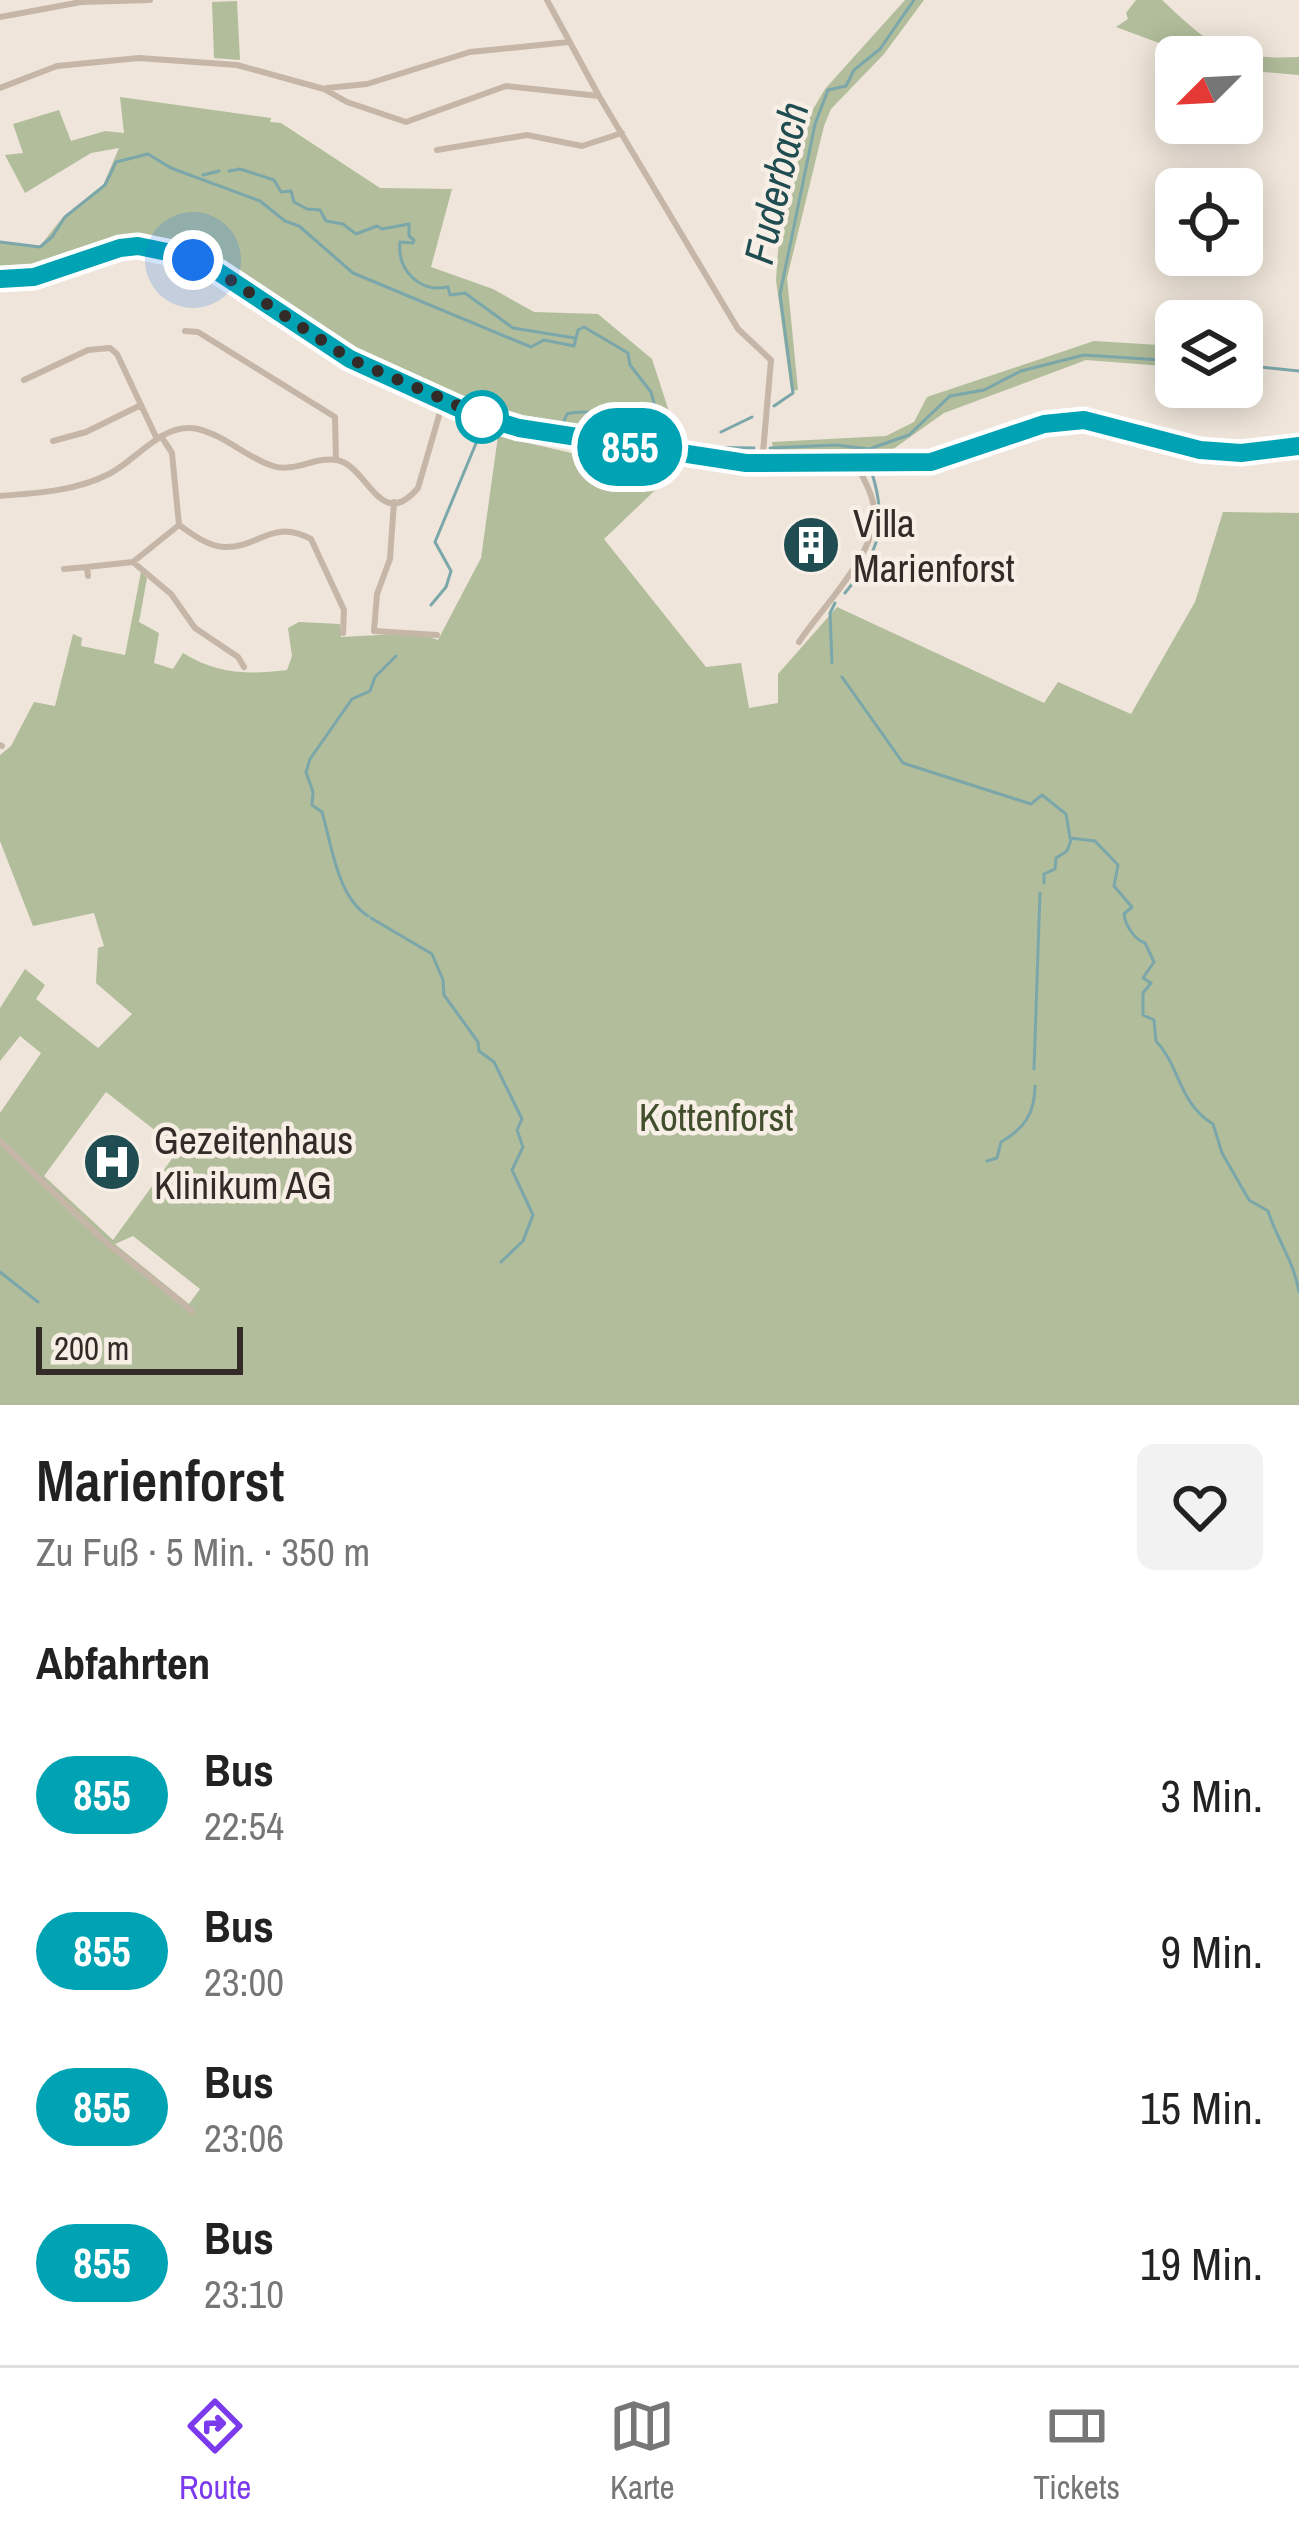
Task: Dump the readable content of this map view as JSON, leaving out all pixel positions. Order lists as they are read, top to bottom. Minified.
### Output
{"water":["Fuderbach"],"parks":["Kottenforst"],"places":{"building":["Villa Marienforst"],"hospital":["Gezeitenhaus Klinikum AG"]},"lines":["bus line 855"],"scale_bar":"200 m","north":"bottom left","page":{"on_map":"855","scale":"200 m","heading":[["Marienforst","Zu Fuß · 5 Min. · 350 m"],"Abfahrten"],"list":[{"mark":"855","name":"Bus","note":"22:54","value":"3 Min."},{"mark":"855","name":"Bus","note":"23:00","value":"9 Min."},{"mark":"855","name":"Bus","note":"23:06","value":"15 Min."},{"mark":"855","name":"Bus","note":"23:10","value":"19 Min."}],"tabs":["Route","Karte","Tickets"]}}
